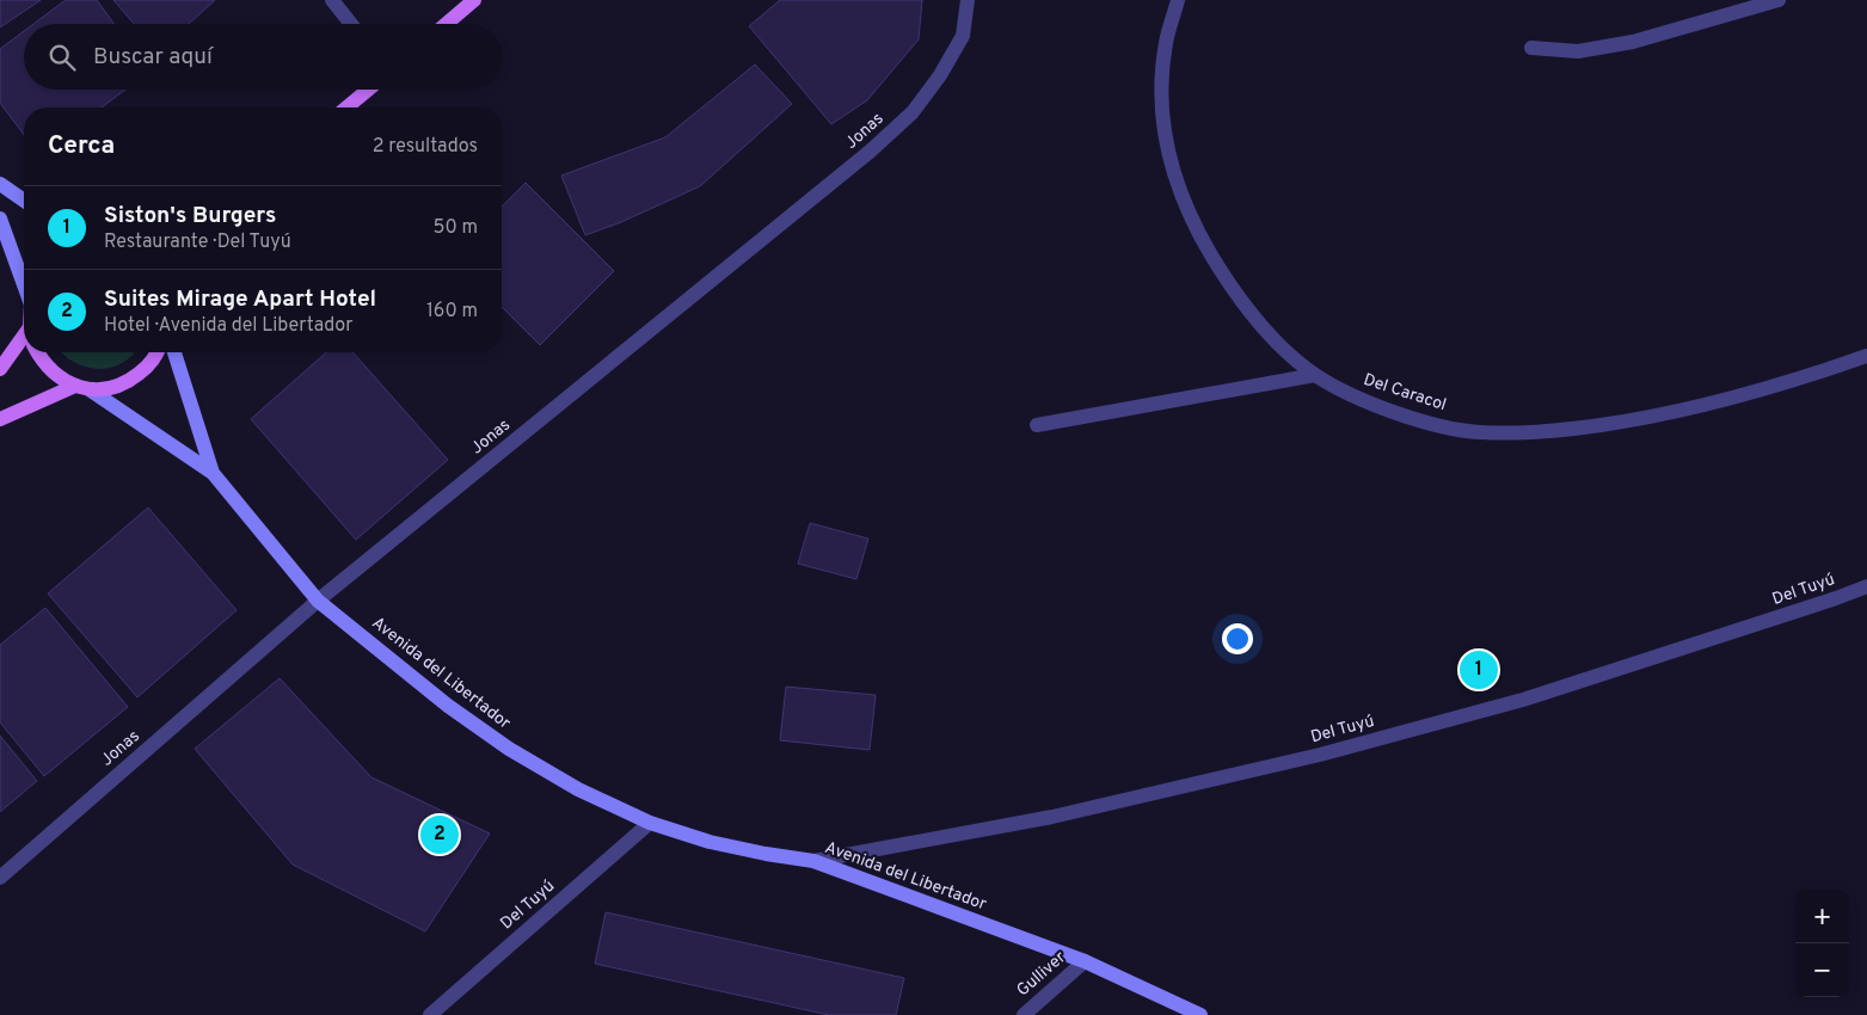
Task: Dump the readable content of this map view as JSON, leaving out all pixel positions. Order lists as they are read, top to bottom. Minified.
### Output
{"streets":{"main road":["Avenida del Libertador"],"street":["Jonas","Del Caracol","Del Tuyú","Gulliver"]},"crossings":[["Jonas","Avenida del Libertador"],["Del Tuyú","Avenida del Libertador"],["Avenida del Libertador","Gulliver"]],"page":{"search":"Buscar aquí","heading":["Cerca","2 resultados"],"list":[{"mark":"1","name":"Siston's Burgers","note":"Restaurante · Del Tuyú","value":"50 m"},{"mark":"2","name":"Suites Mirage Apart Hotel","note":"Hotel · Avenida del Libertador","value":"160 m"}],"pins":["1","2"],"map_buttons":["+","−"]}}
